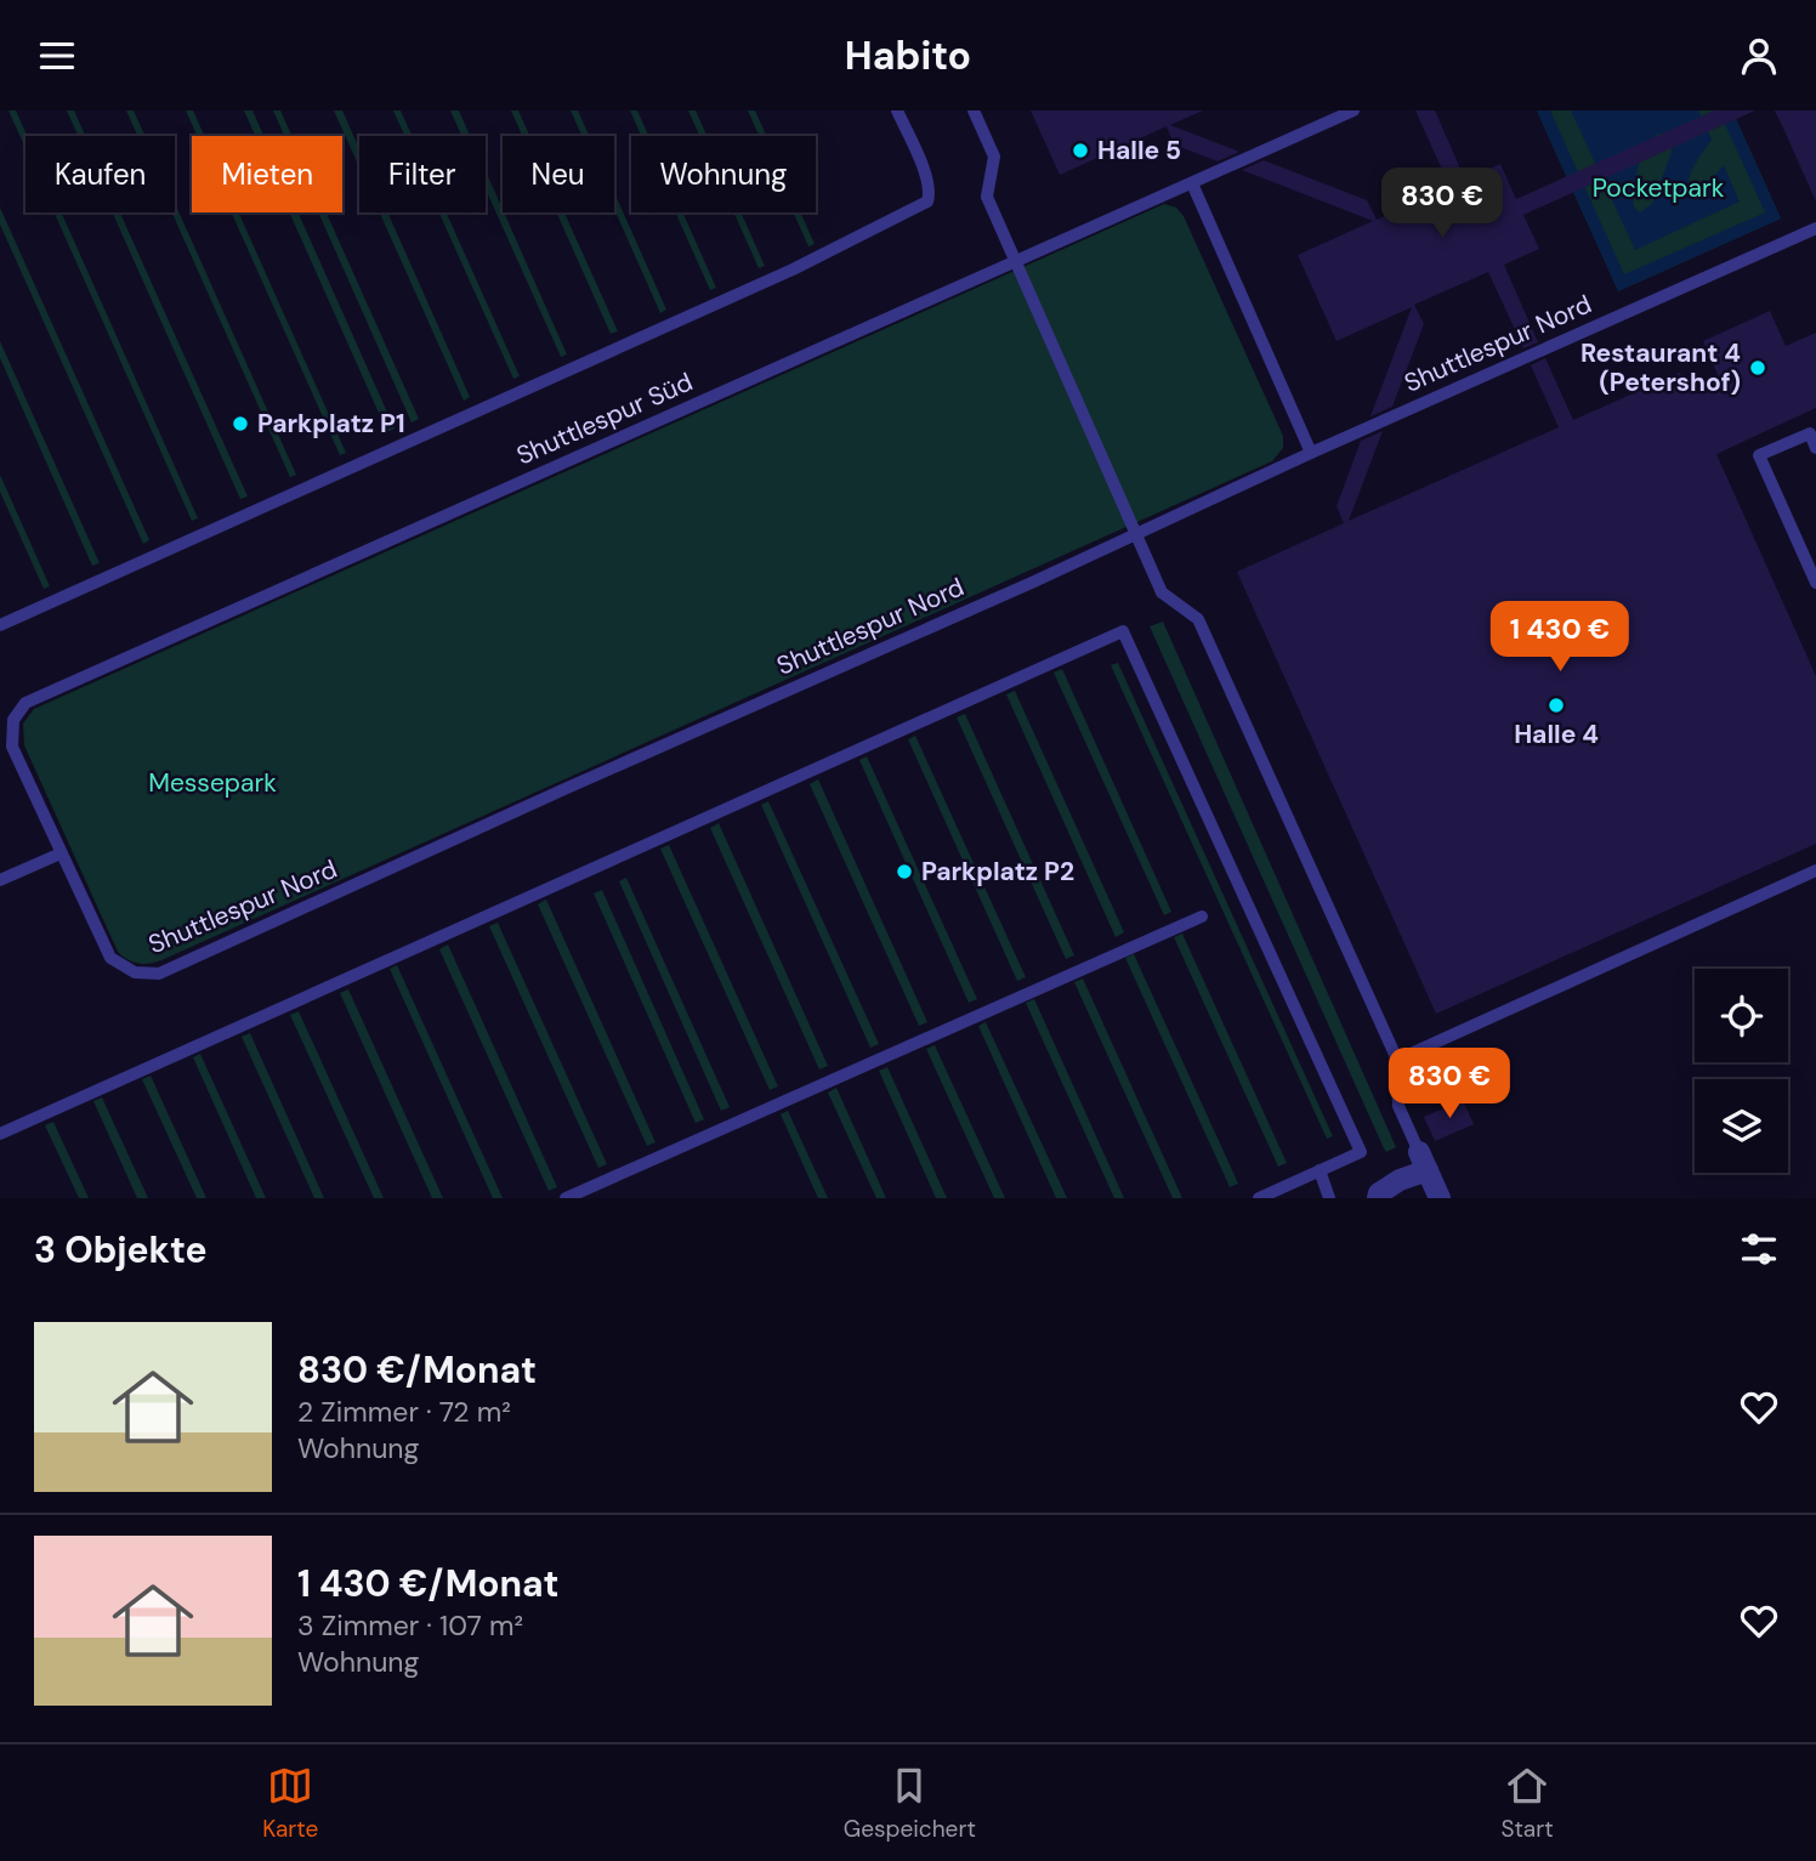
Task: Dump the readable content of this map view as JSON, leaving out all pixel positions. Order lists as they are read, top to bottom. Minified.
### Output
{"streets":{"lane":["Shuttlespur Nord","Shuttlespur Süd"]},"crossings":[["Shuttlespur Nord","Shuttlespur Süd"]],"parks":["Pocketpark","Messepark"],"places":["Halle 5","Restaurant 4 (Petershof)","Parkplatz P1","Halle 4","Parkplatz P2"],"page":{"header":"Habito","chip":["Kaufen","Mieten","Filter","Neu","Wohnung"],"price":["830 €","1 430 €","830 €"],"heading":"3 Objekte","list":[{"name":"830 €/Monat","note":"2 Zimmer · 72 m² · Wohnung"},{"name":"1 430 €/Monat","note":"3 Zimmer · 107 m² · Wohnung"}],"tabs":["Karte","Gespeichert","Start"]}}
